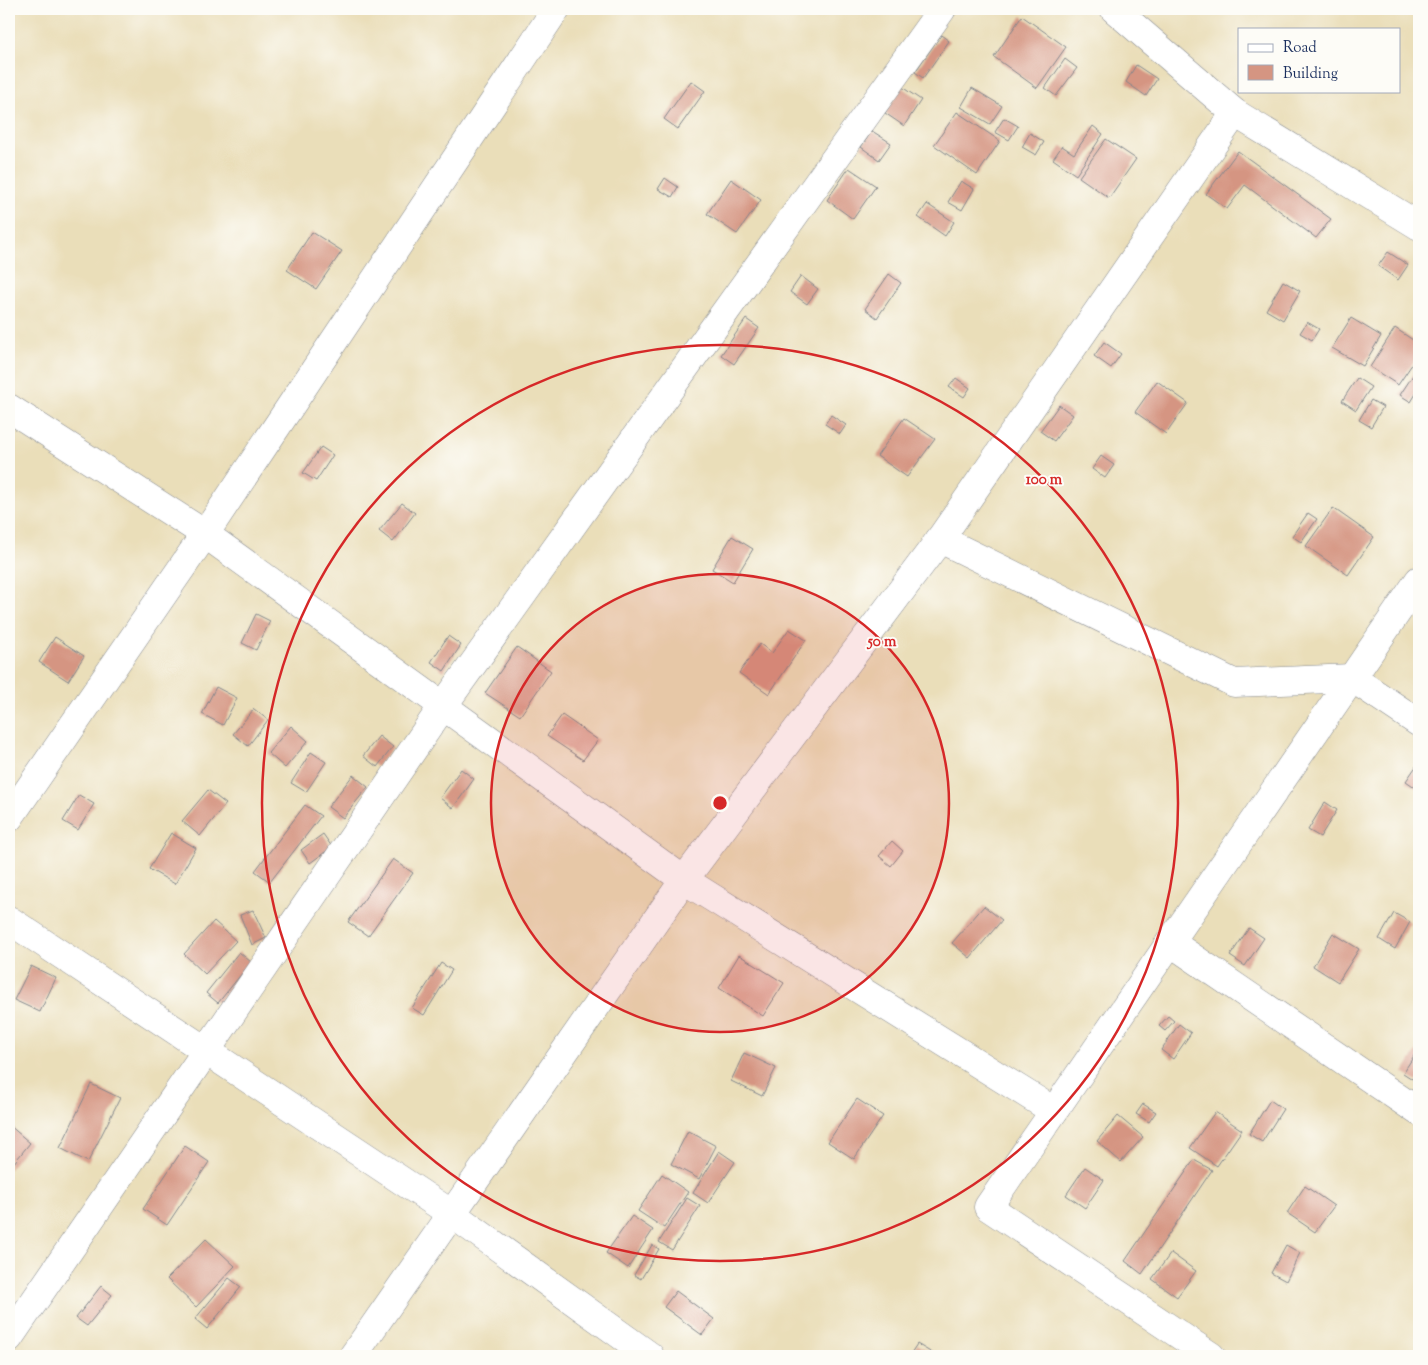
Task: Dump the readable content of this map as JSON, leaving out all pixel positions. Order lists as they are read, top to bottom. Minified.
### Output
{"legend":["Road","Building"],"rings":["100 m","50 m"]}
